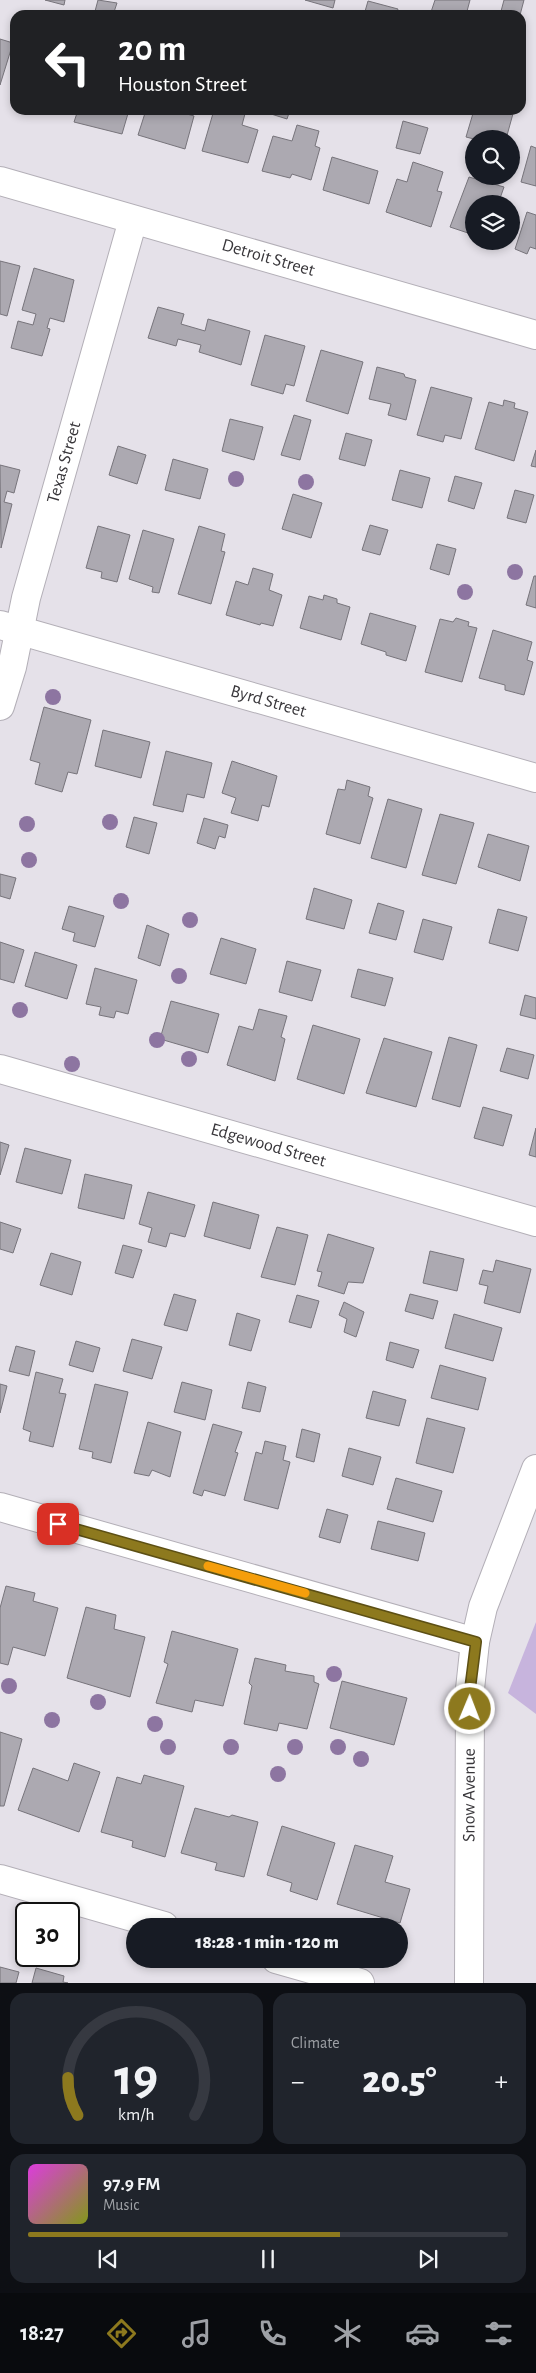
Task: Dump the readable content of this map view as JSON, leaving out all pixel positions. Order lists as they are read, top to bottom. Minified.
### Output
{"streets":{"street":["Detroit Street","Texas Street","Byrd Street","Edgewood Street","Snow Avenue"]},"crossings":[["Detroit Street","Texas Street"],["Texas Street","Byrd Street"]],"page":{"turn":["20 m","Houston Street"],"limit":"30","trip":"18:28 · 1 min · 120 m","tile":"Climate","heat":["−","20.5°","+"],"song":["97.9 FM","Music"],"tabs":"18:27","gauge":["19","km/h"]}}
